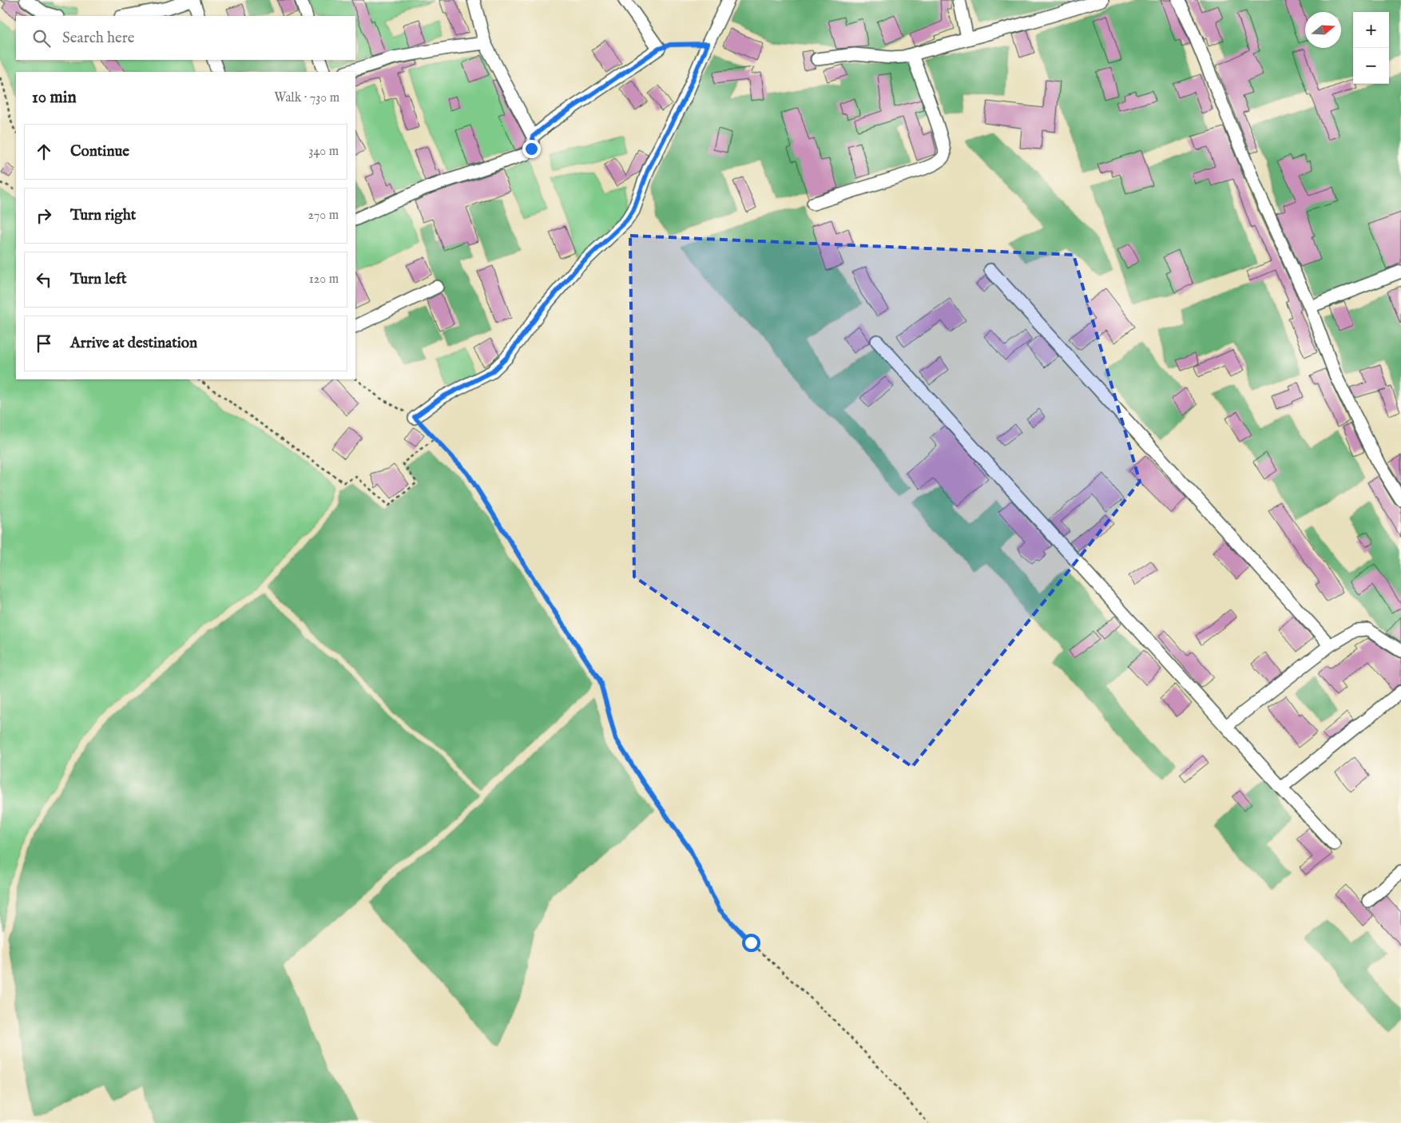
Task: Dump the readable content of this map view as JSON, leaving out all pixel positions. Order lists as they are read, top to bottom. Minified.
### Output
{"north":"right","page":{"map_buttons":["+","−"],"search":"Search here","heading":["10 min","Walk · 730 m"],"list":[["Continue","340 m"],["Turn right","270 m"],["Turn left","120 m"],"Arrive at destination"]}}
